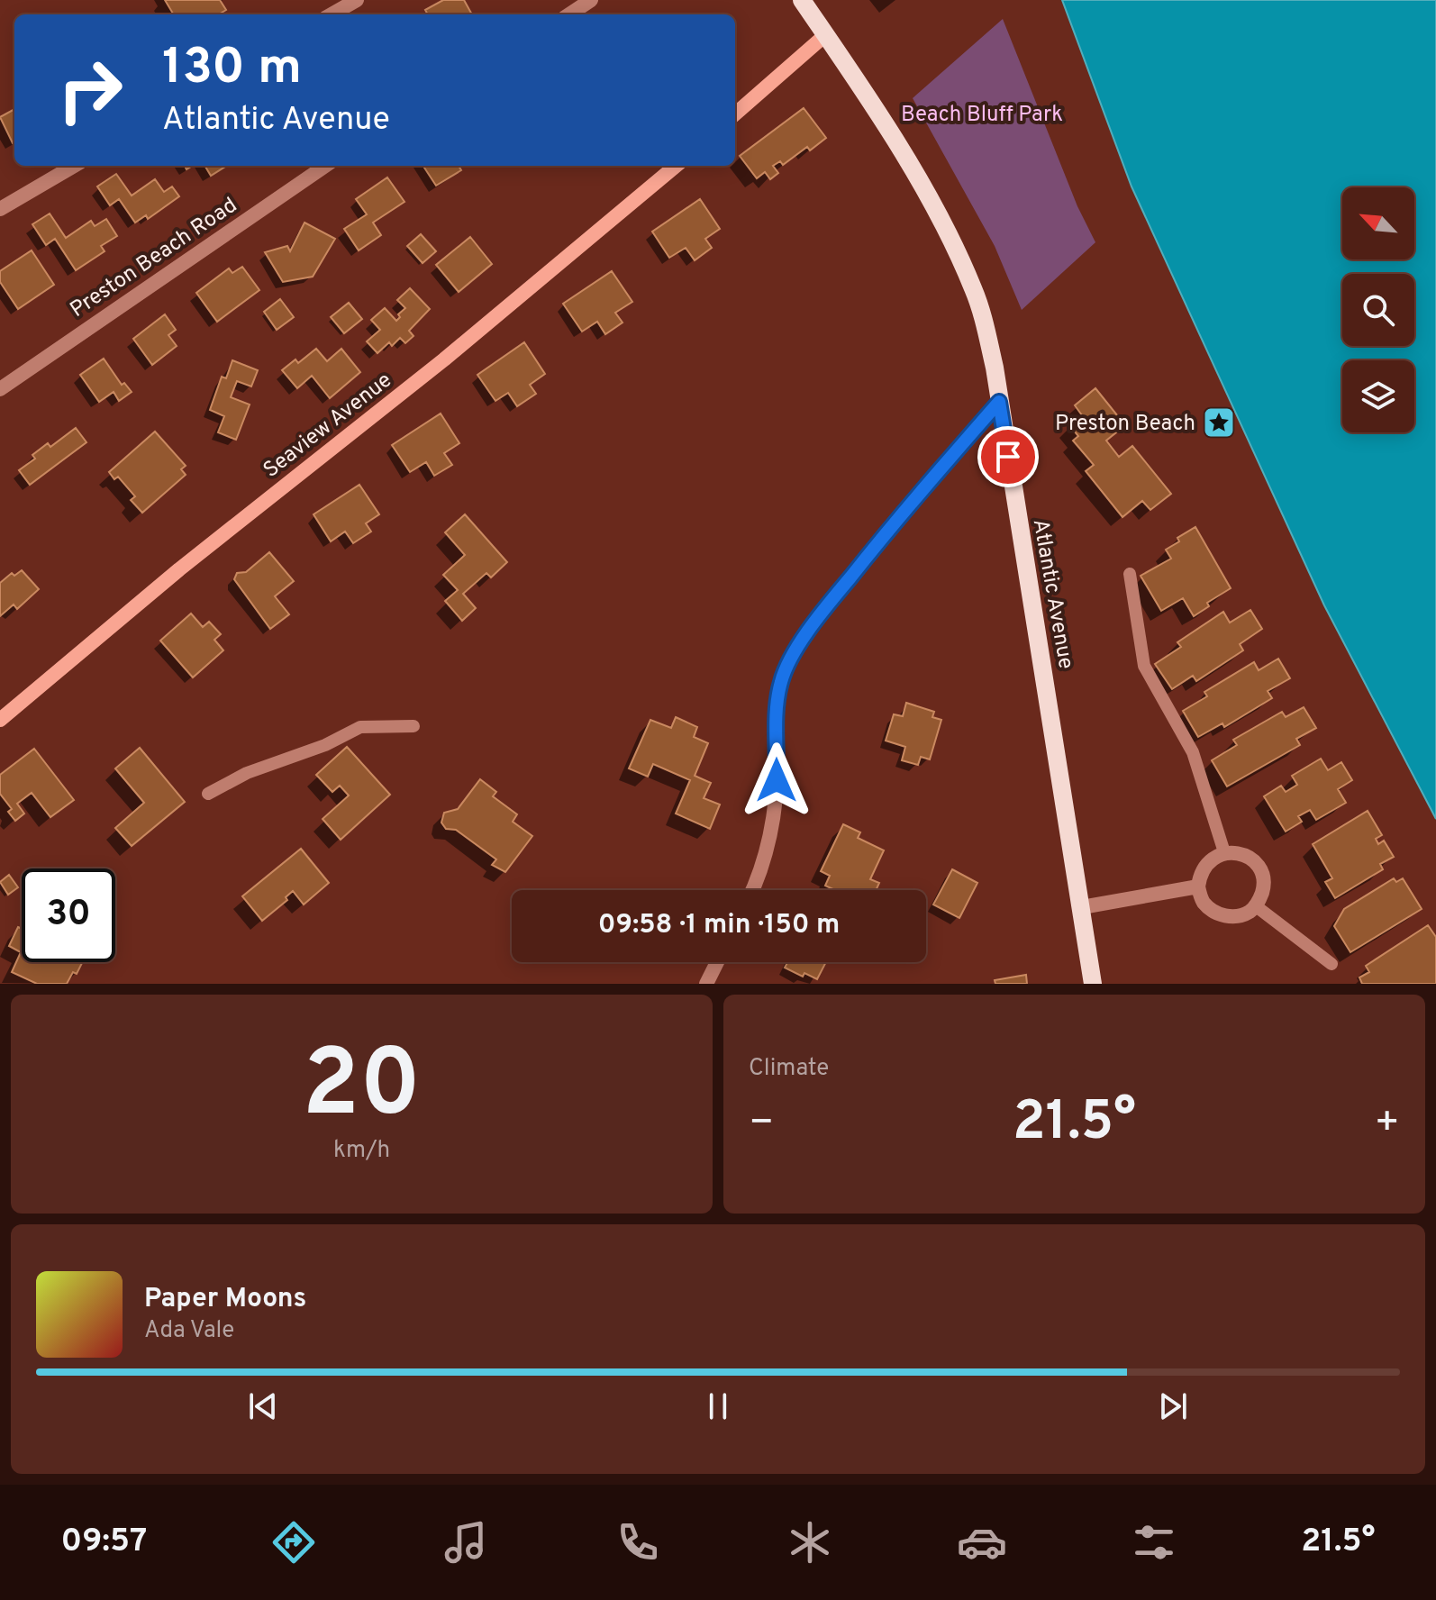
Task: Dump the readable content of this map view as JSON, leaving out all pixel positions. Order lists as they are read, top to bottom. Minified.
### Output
{"streets":{"main road":["Atlantic Avenue"],"street":["Preston Beach Road","Seaview Avenue"]},"parks":["Beach Bluff Park"],"places":{"place":["Preston Beach"]},"north":"top left","page":{"turn":["130 m","Atlantic Avenue"],"limit":"30","trip":"09:58 · 1 min · 150 m","tile":[["20","km/h"],"Climate"],"heat":["−","21.5°","+"],"song":["Paper Moons","Ada Vale"],"tabs":["09:57","21.5°"]}}
